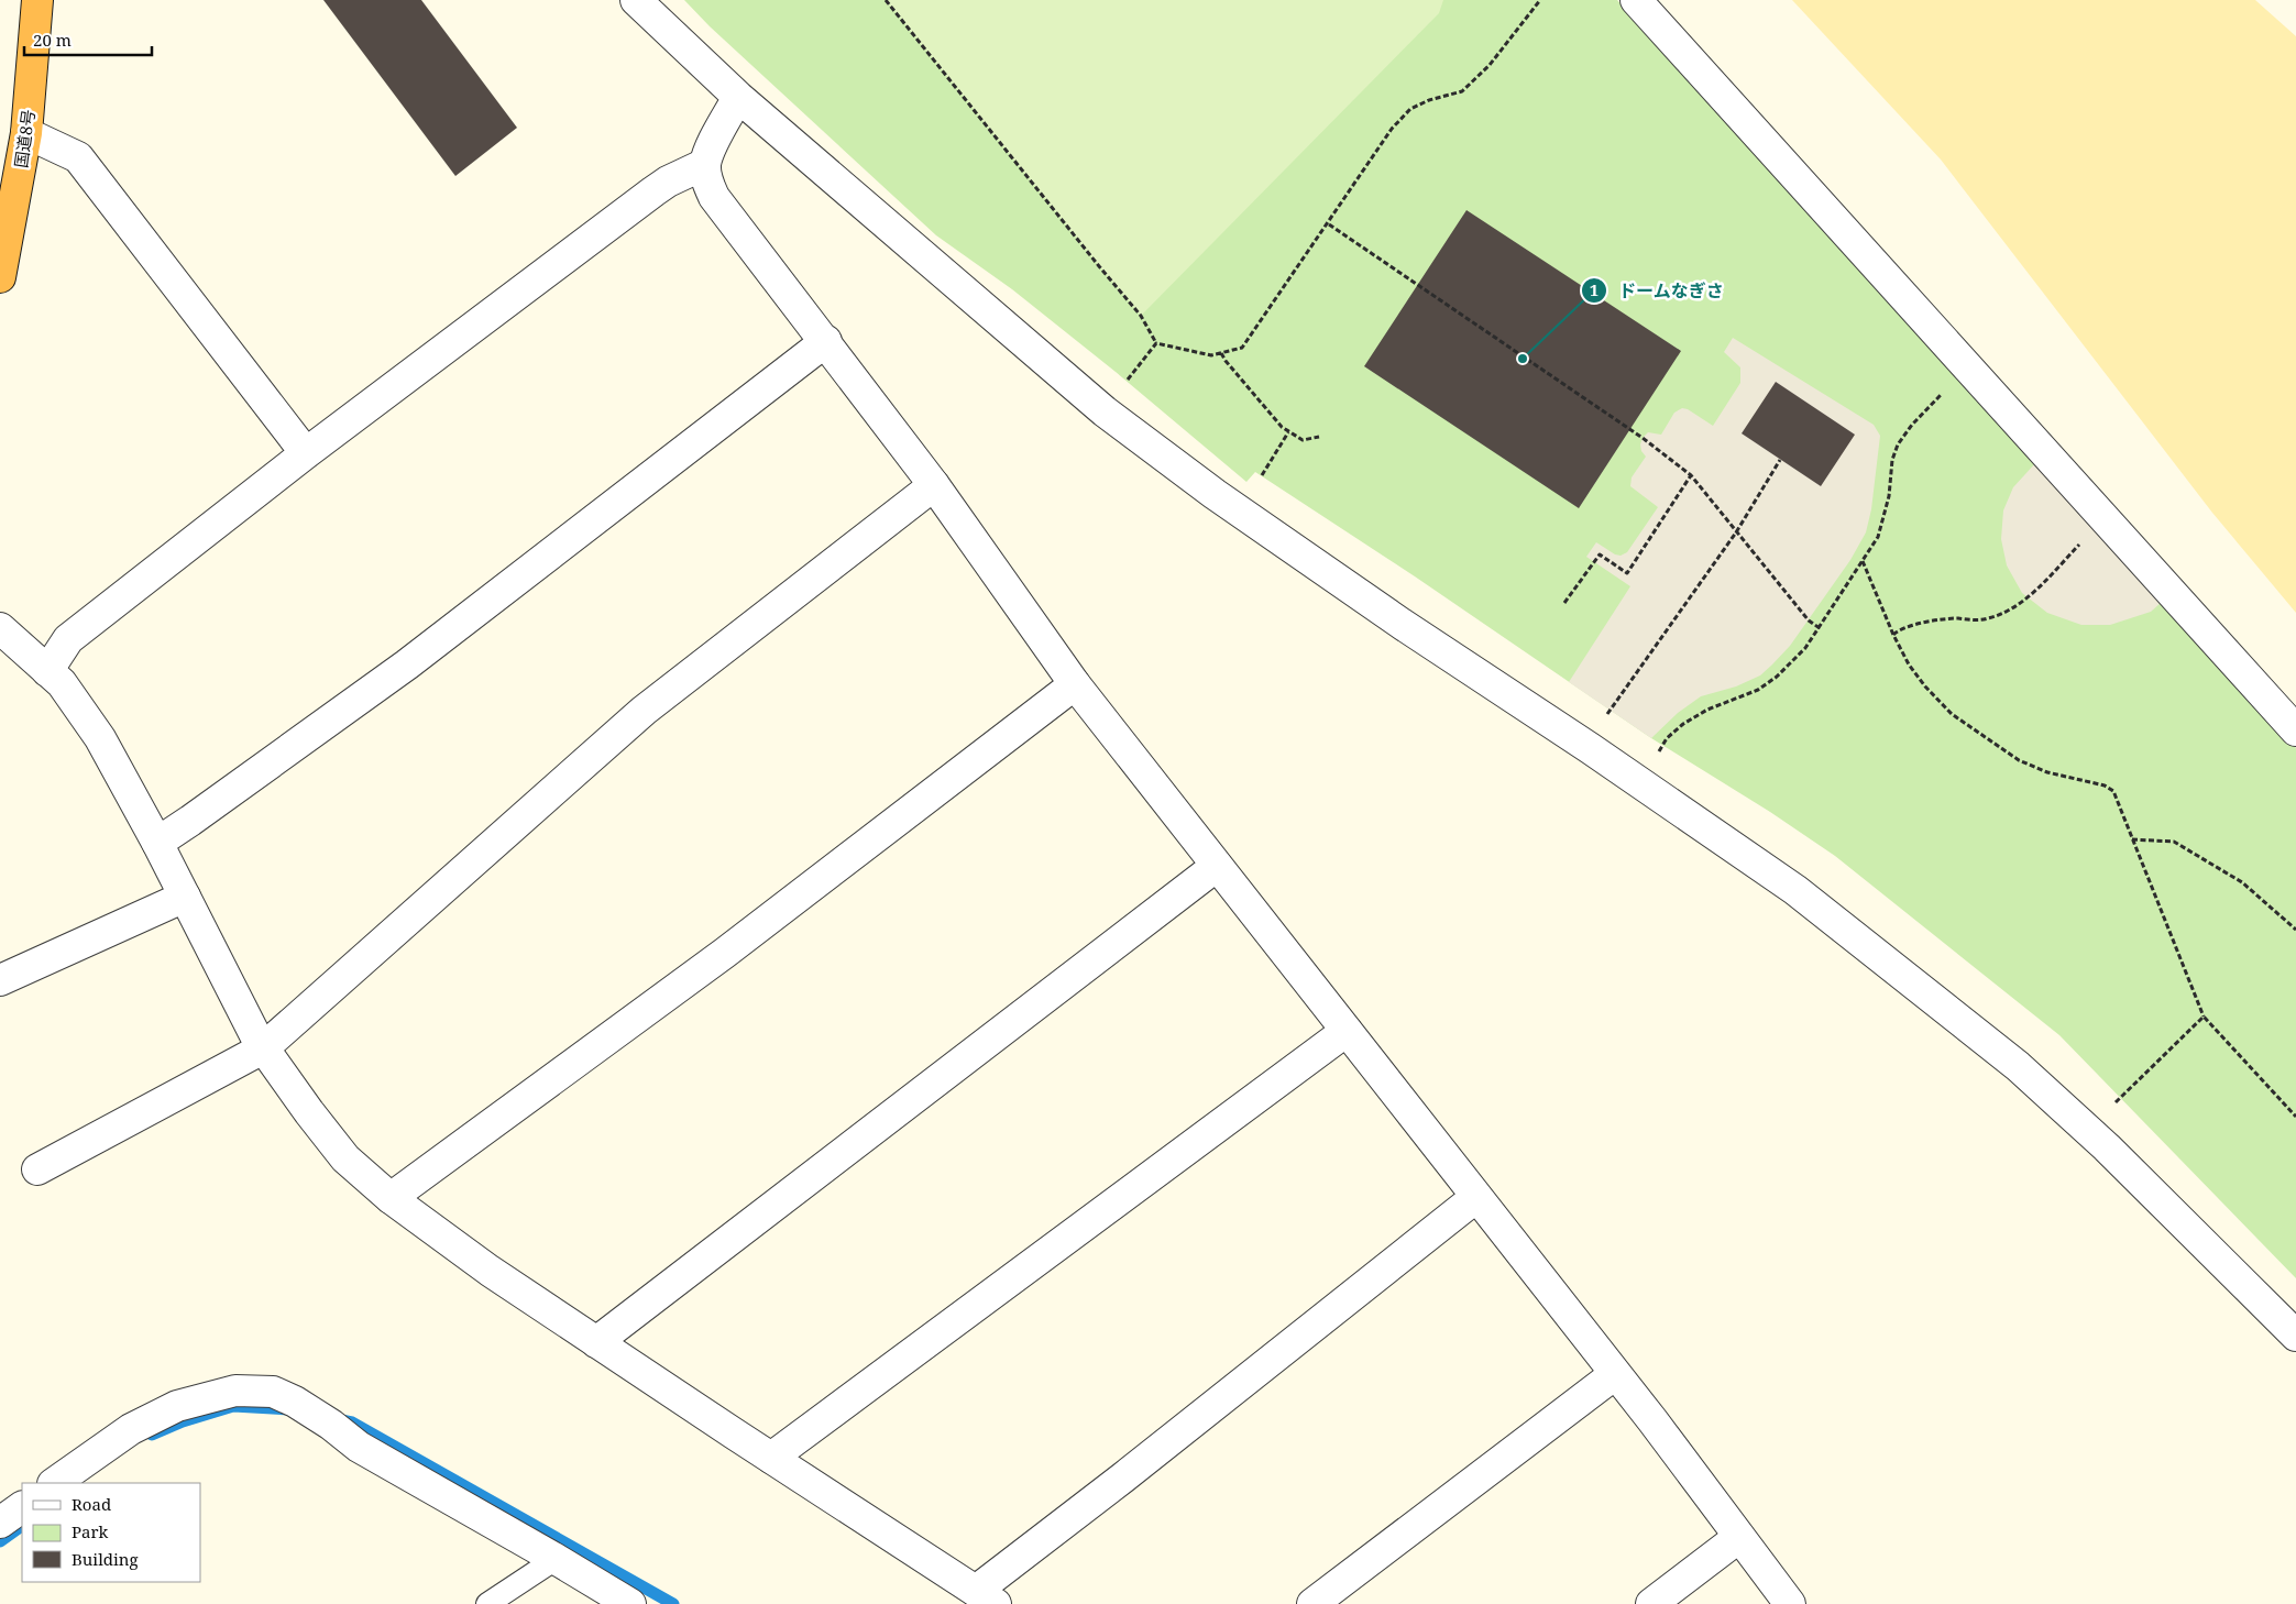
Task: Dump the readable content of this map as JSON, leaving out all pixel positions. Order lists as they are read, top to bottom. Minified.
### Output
{"streets":{"highway":["国道8号"]},"places":["ドームなぎさ"],"legend":["Road","Park","Building"],"scale_bar":"20 m"}
